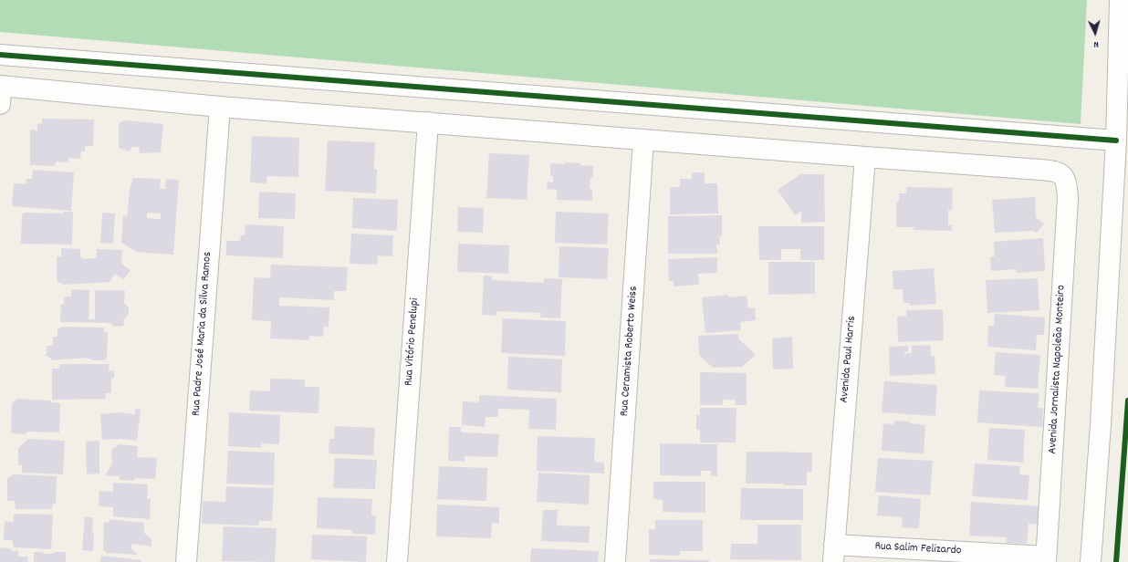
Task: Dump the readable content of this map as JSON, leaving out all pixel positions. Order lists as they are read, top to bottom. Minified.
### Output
{"streets":{"street":["Rua Padre José Maria da Silva Ramos","Rua Vitório Penelupi","Rua Ceramista Roberto Weiss","Avenida Paul Harris","Avenida Jornalista Napoleão Monteiro","Rua Salim Felizardo"]},"crossings":[["Avenida Paul Harris","Avenida Jornalista Napoleão Monteiro"],["Avenida Paul Harris","Rua Salim Felizardo"],["Avenida Jornalista Napoleão Monteiro","Rua Salim Felizardo"]],"north":"bottom"}
